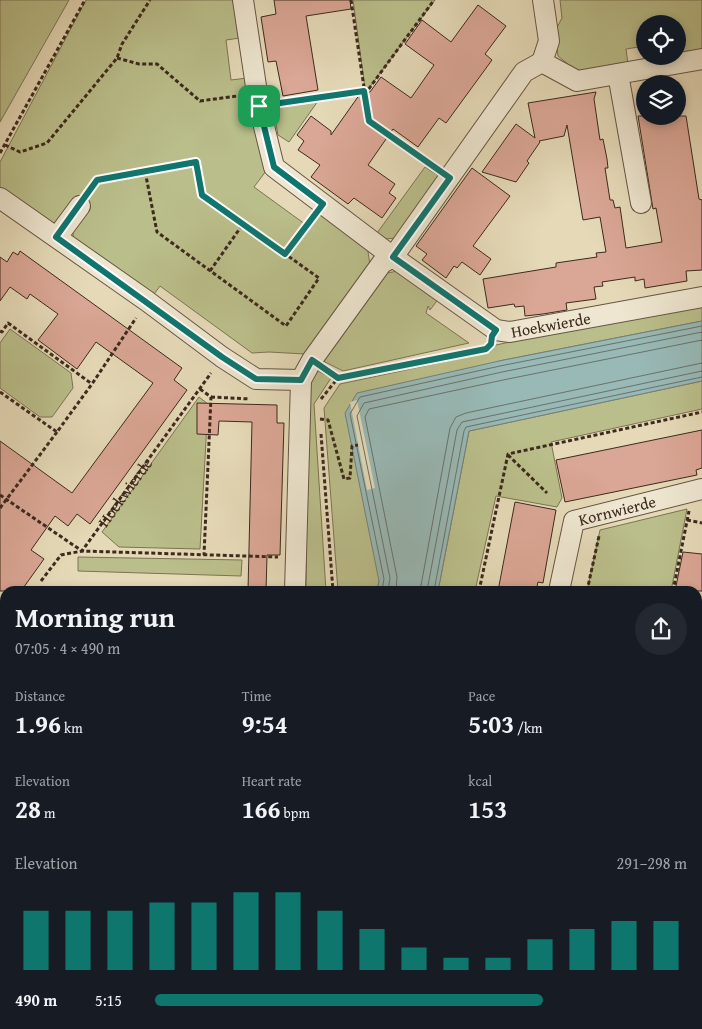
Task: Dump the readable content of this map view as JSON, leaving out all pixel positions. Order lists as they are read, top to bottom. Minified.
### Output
{"streets":{"street":["Hoekwierde","Kornwierde"]},"page":{"heading":["Morning run","07:05 · 4 × 490 m"],"stats":[["Distance","1.96 km"],["Time","9:54"],["Pace","5:03 /km"],["Elevation","28 m"],["Heart rate","166 bpm"],["kcal","153"]],"chart":["Elevation","291–298 m"],"list":[{"name":"490 m","note":"5:15"}]}}
